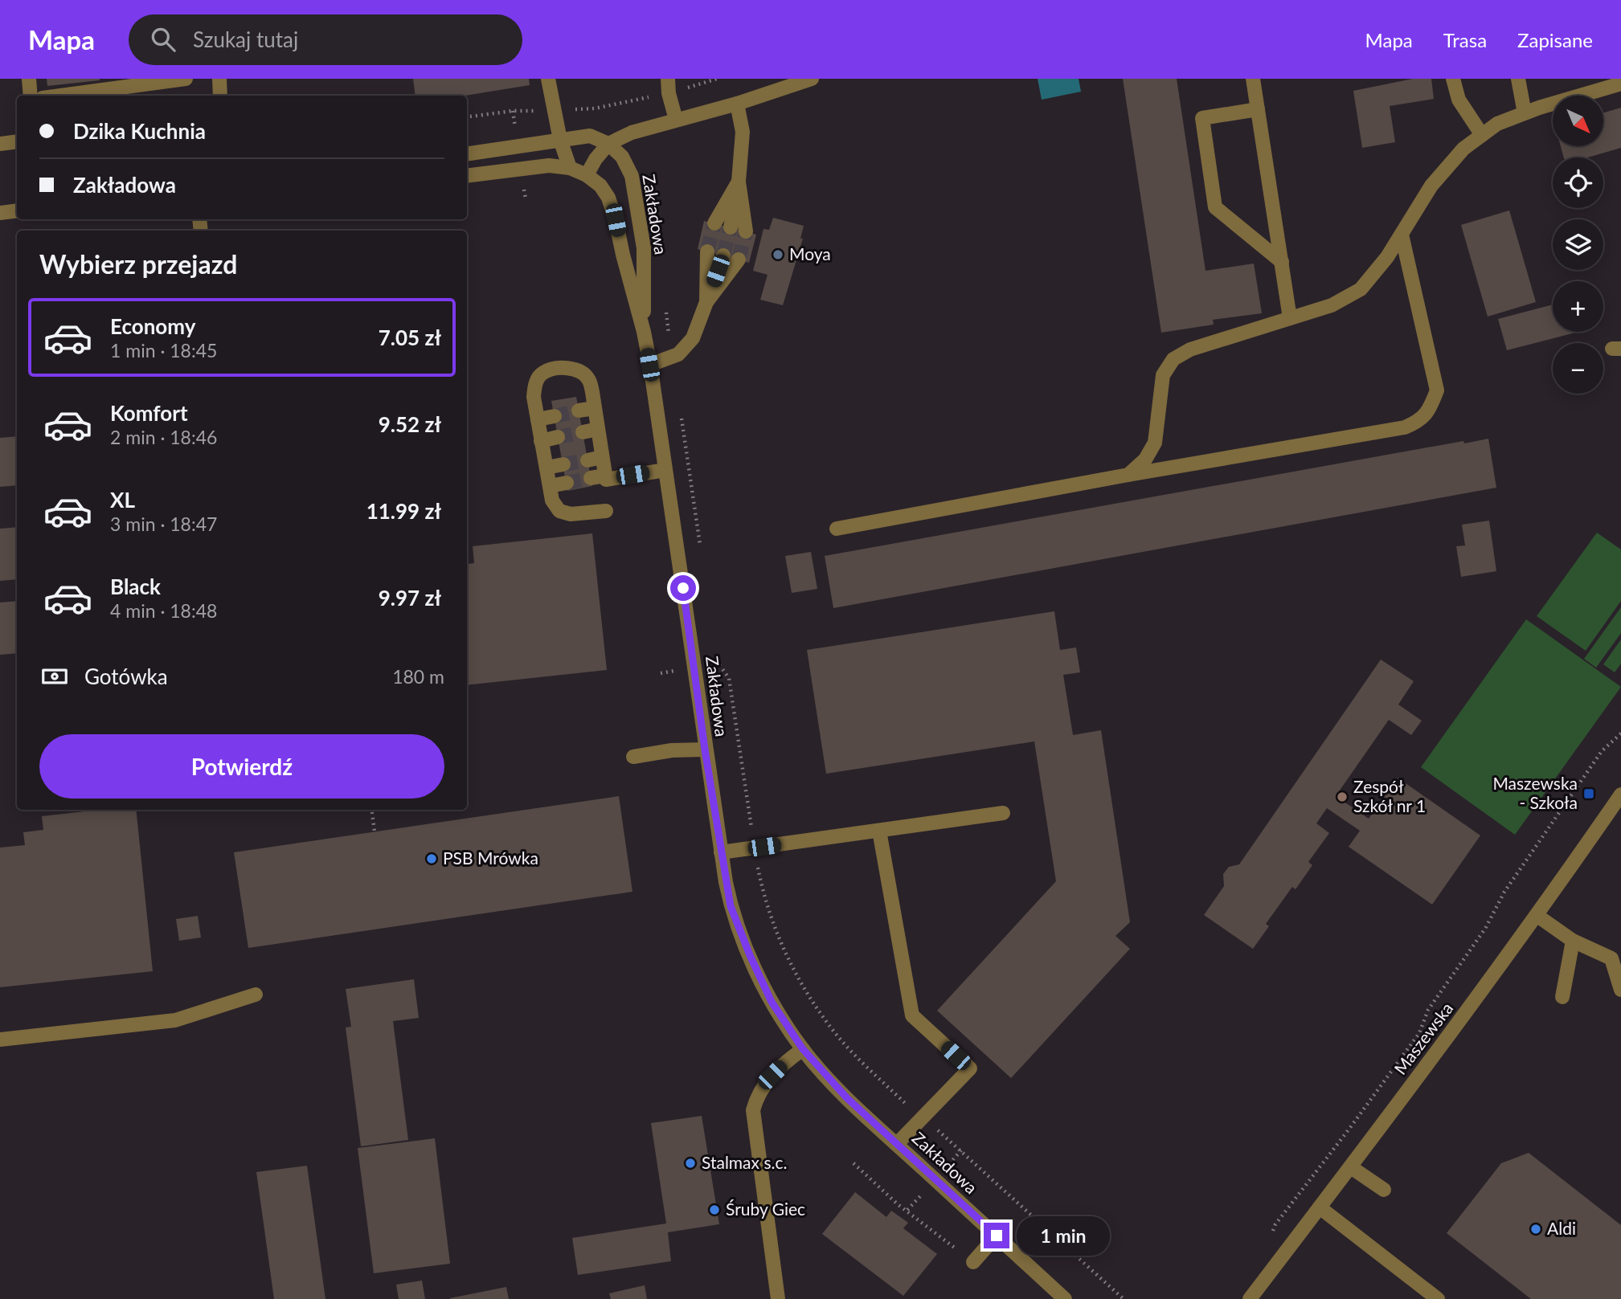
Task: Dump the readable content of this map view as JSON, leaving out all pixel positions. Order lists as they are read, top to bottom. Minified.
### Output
{"streets":{"street":["Zakładowa","Maszewska"]},"places":{"other":["Moya","Zespół Szkół nr 1","PSB Mrówka","Stalmax s.c.","Śruby Giec","Aldi"],"transit":["Maszewska - Szkoła"]},"north":"bottom right","page":{"header":"Mapa","search":"Szukaj tutaj","nav":["Mapa","Trasa","Zapisane"],"map_buttons":["+","−"],"banner":["Dzika Kuchnia","Zakładowa"],"heading":"Wybierz przejazd","list":[{"name":"Economy","note":"1 min · 18:45","value":"7.05 zł"},{"name":"Komfort","note":"2 min · 18:46","value":"9.52 zł"},{"name":"XL","note":"3 min · 18:47","value":"11.99 zł"},{"name":"Black","note":"4 min · 18:48","value":"9.97 zł"}],"pay":["Gotówka","180 m"],"buttons":"Potwierdź","bubble":"1 min"}}
